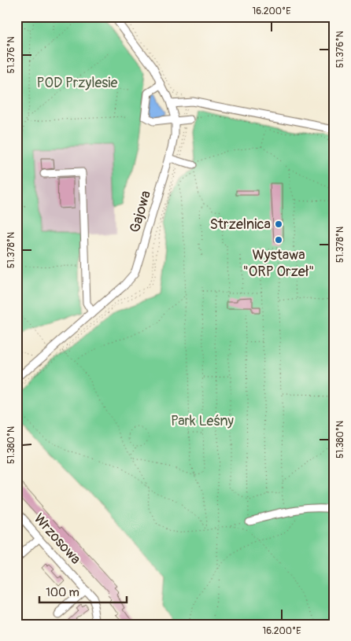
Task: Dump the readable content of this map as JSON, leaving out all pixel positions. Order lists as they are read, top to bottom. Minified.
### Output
{"streets":{"street":["Gajowa","Wrzosowa"]},"parks":["POD Przylesie","Park Leśny"],"places":["Strzelnica","Wystawa \"ORP Orzeł\""],"scale_bar":"100 m","coordinates":["16.200°E","51.376°N","51.378°N","51.380°N"]}
